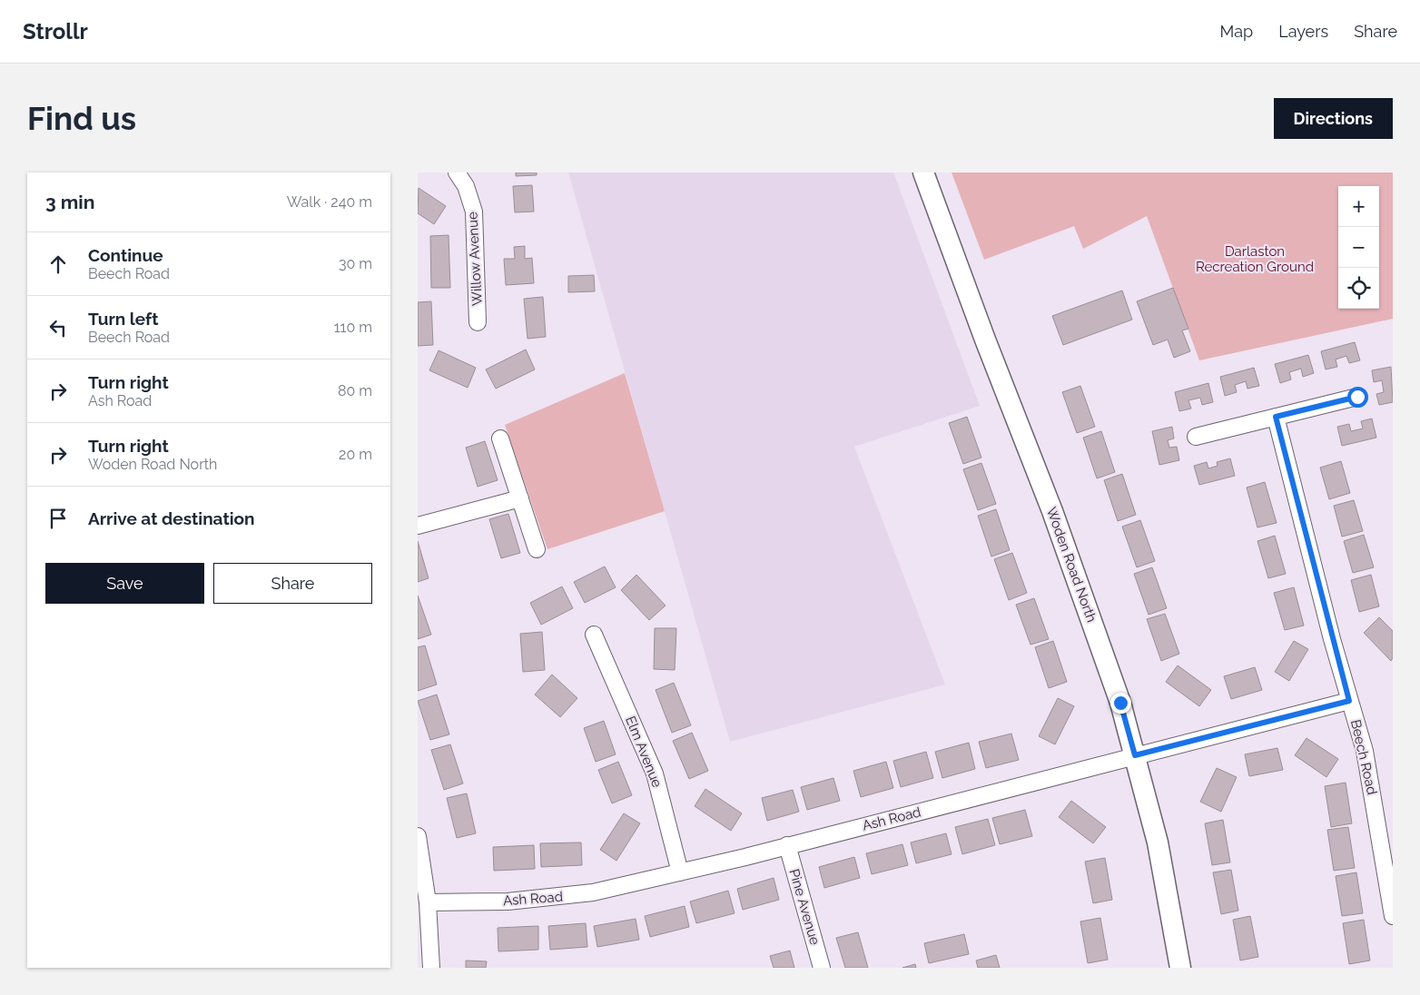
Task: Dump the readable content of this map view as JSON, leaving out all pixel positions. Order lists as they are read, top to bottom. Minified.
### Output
{"streets":{"street":["Willow Avenue","Woden Road North","Elm Avenue","Beech Road","Ash Road","Pine Avenue"]},"crossings":[["Woden Road North","Ash Road"],["Elm Avenue","Ash Road"],["Beech Road","Ash Road"],["Ash Road","Pine Avenue"]],"parks":["Darlaston Recreation Ground"],"page":{"header":"Strollr","nav":["Map","Layers","Share"],"buttons":["Directions",["Save","Share"]],"title":"Find us","heading":["3 min","Walk · 240 m"],"map_buttons":["+","−"],"list":[["Continue","Beech Road","30 m"],["Turn left","Beech Road","110 m"],["Turn right","Ash Road","80 m"],["Turn right","Woden Road North","20 m"],"Arrive at destination"]}}
